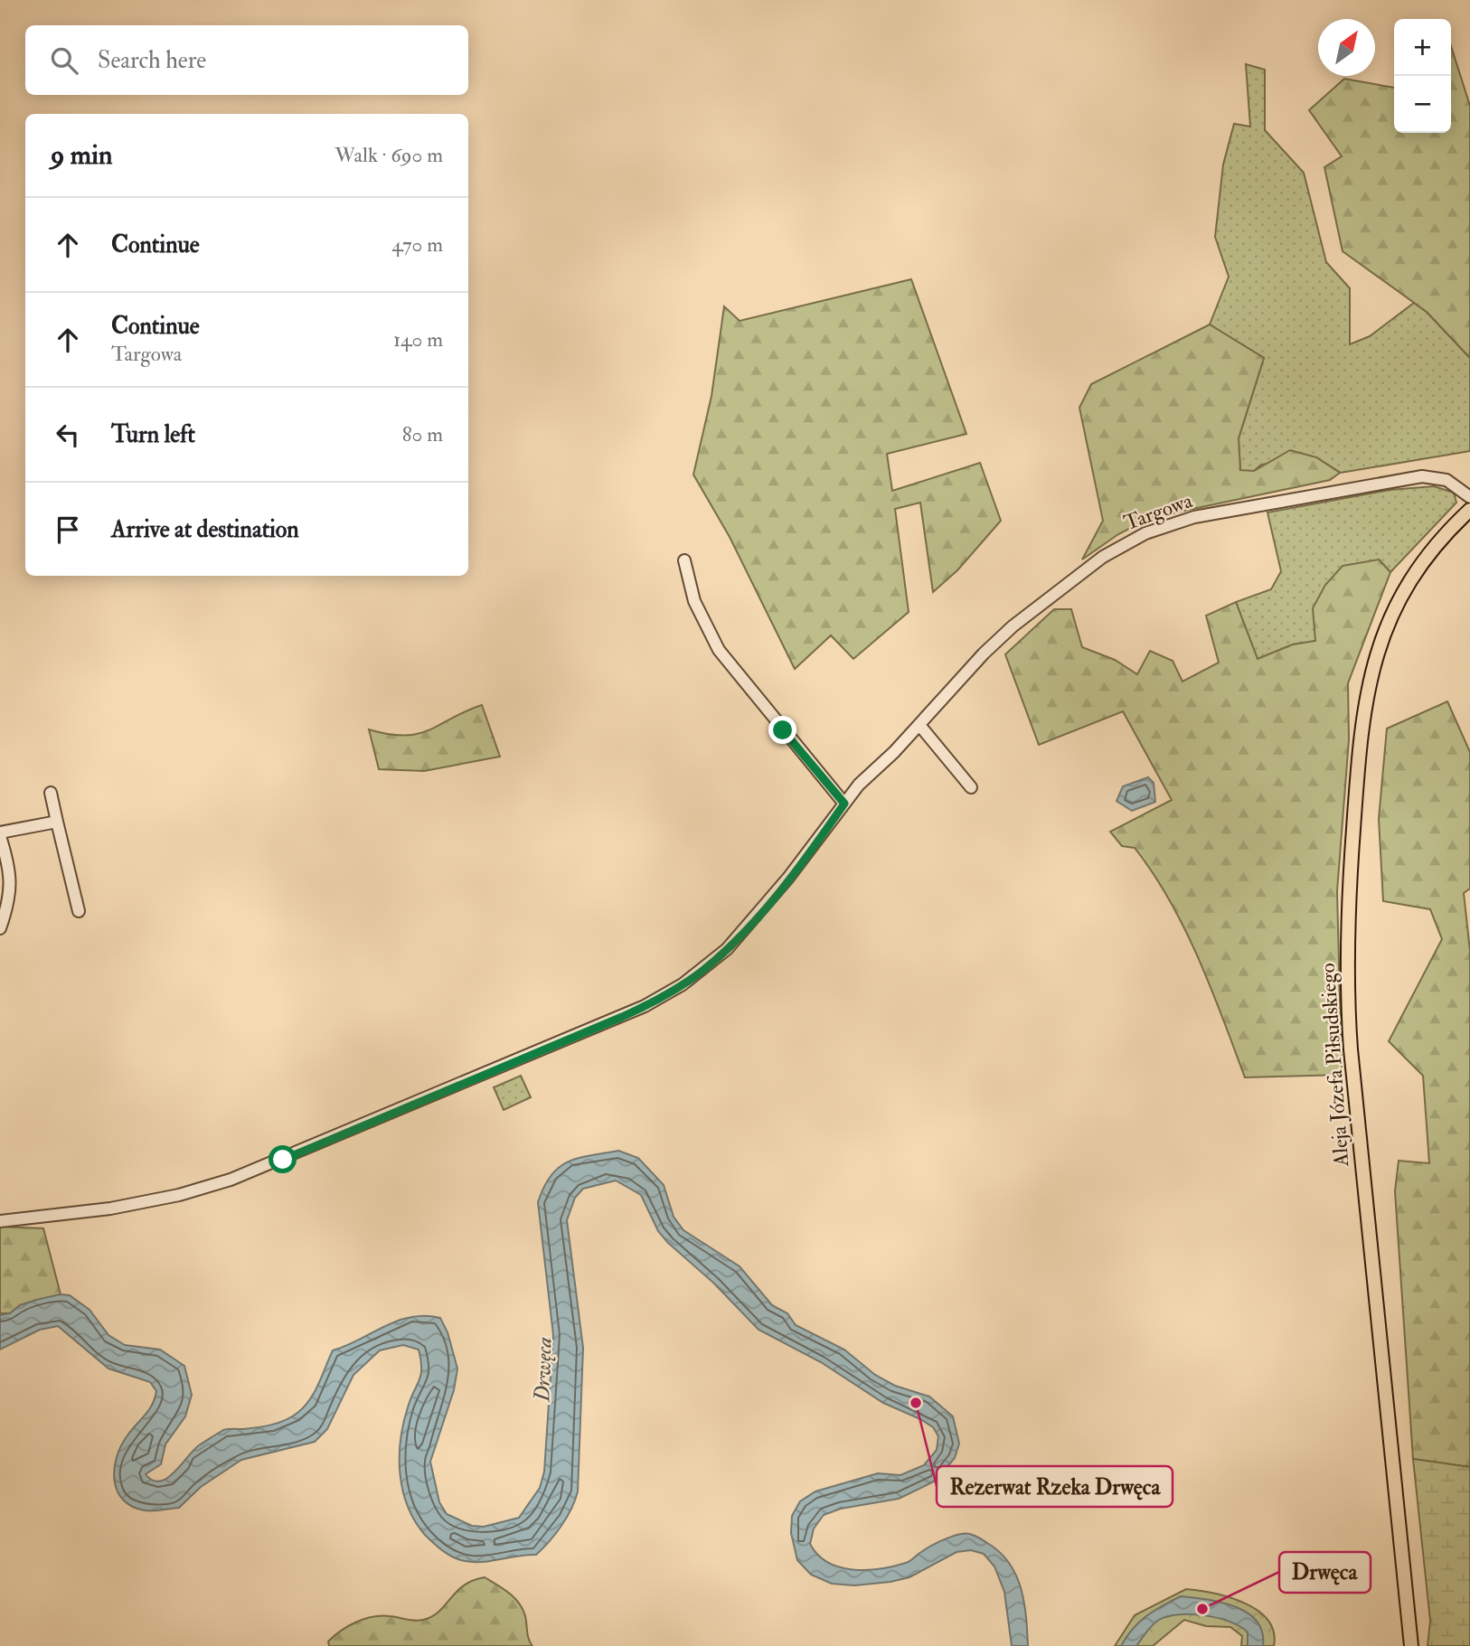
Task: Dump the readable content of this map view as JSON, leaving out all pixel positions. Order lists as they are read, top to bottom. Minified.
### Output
{"streets":{"main road":["Aleja Józefa Piłsudskiego"],"street":["Targowa"]},"water":["Drwęca"],"places":["Rezerwat Rzeka Drwęca","Drwęca"],"north":"top right","page":{"map_buttons":["+","−"],"search":"Search here","heading":["9 min","Walk · 690 m"],"list":[["Continue","470 m"],["Continue","Targowa","140 m"],["Turn left","80 m"],"Arrive at destination"]}}
